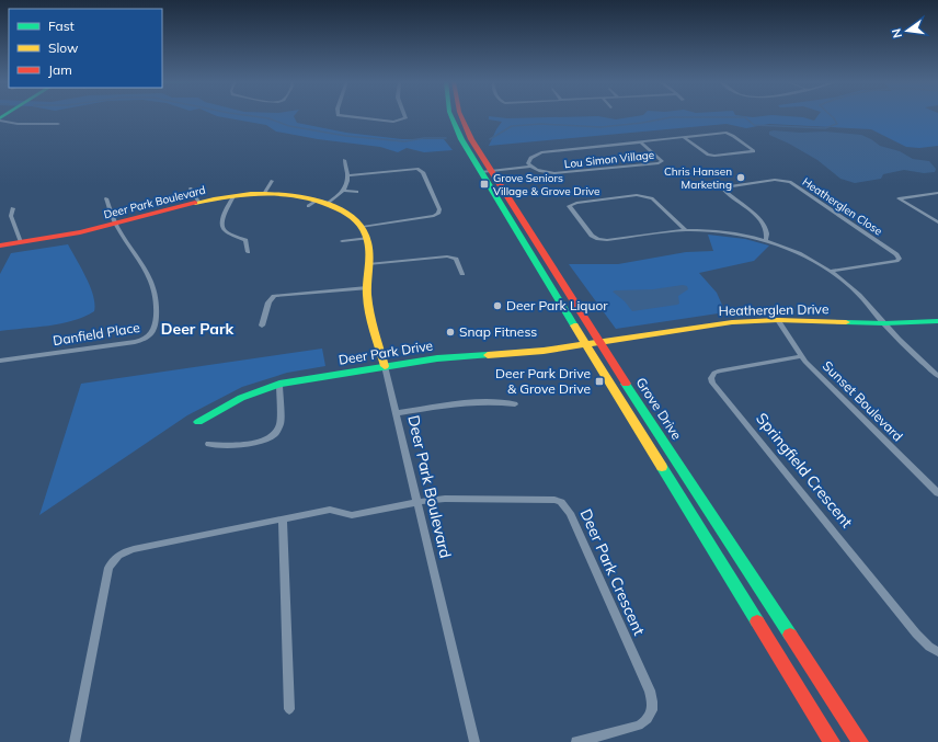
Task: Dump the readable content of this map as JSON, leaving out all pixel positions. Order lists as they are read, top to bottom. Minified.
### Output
{"streets":{"main road":["Deer Park Boulevard","Heatherglen Drive","Deer Park Drive","Grove Drive"],"street":["Lou Simon Village","Heatherglen Close","Danfield Place","Sunset Boulevard","Springfield Crescent","Deer Park Crescent"]},"crossings":[["Lou Simon Village","Grove Drive"],["Deer Park Boulevard","Danfield Place"],["Deer Park Boulevard","Deer Park Drive"],["Deer Park Boulevard","Deer Park Crescent"],["Heatherglen Drive","Deer Park Drive"],["Heatherglen Drive","Sunset Boulevard"],["Heatherglen Drive","Grove Drive"],["Deer Park Drive","Grove Drive"],["Sunset Boulevard","Springfield Crescent"]],"districts":["Deer Park"],"places":{"other":["Chris Hansen Marketing","Deer Park Liquor","Snap Fitness"],"transit":["Grove Seniors Village & Grove Drive","Deer Park Drive & Grove Drive"]},"legend":["Fast","Slow","Jam"],"north":"left"}
